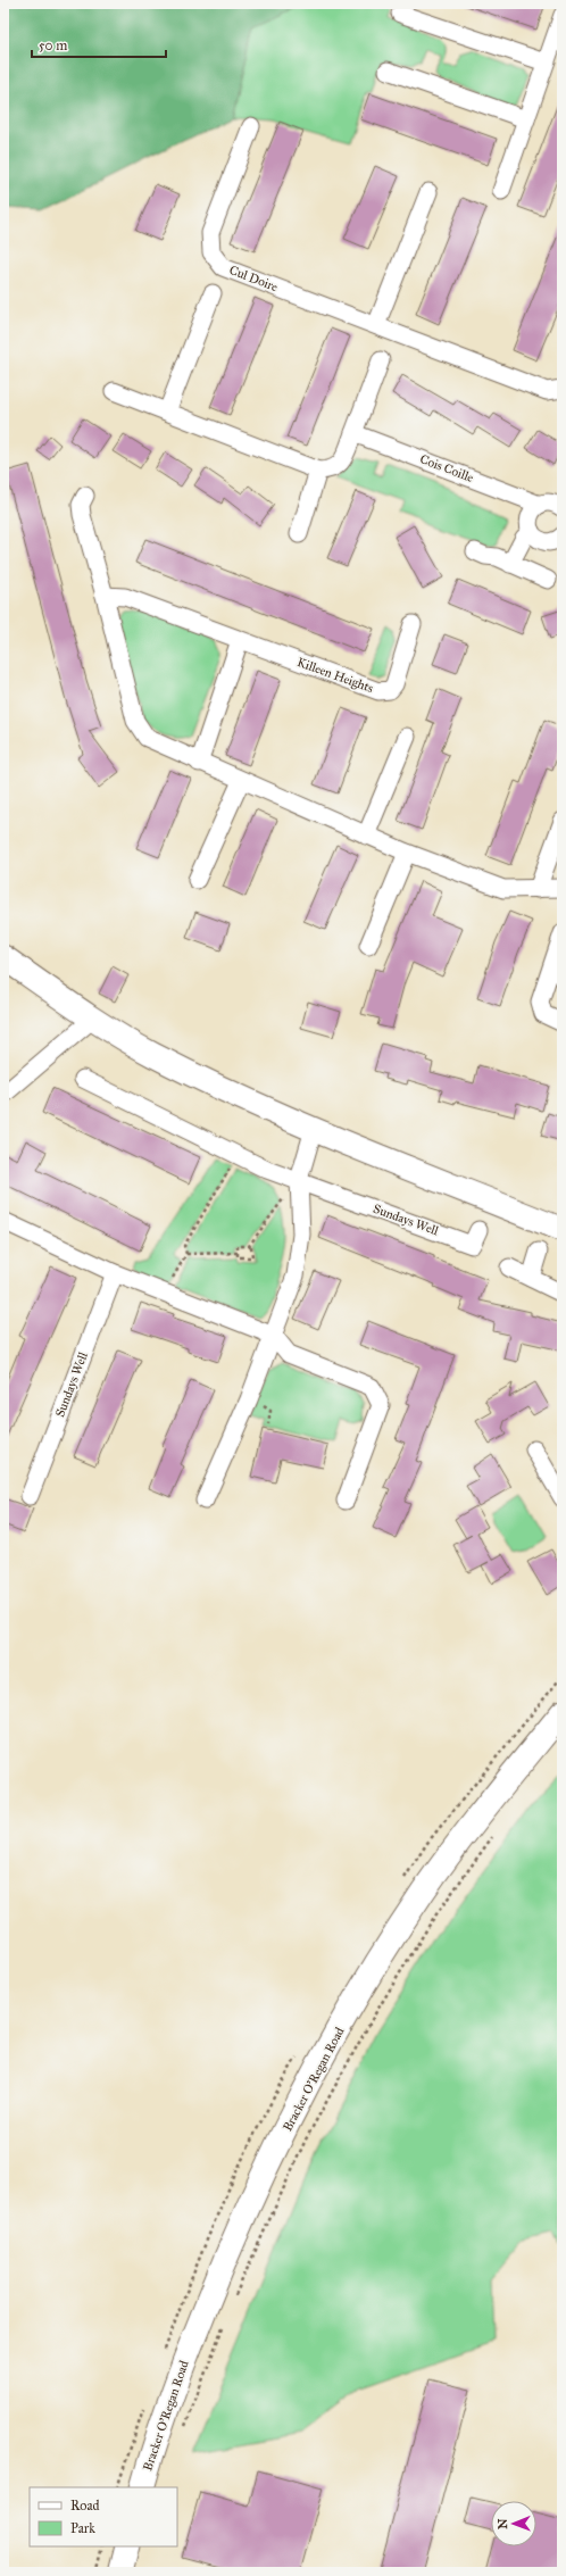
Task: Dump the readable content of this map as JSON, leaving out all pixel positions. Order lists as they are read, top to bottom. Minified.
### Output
{"streets":{"main road":["Bracker O'Regan Road"],"street":["Cul Doire","Cois Coille","Killeen Heights","Sundays Well"]},"legend":["Road","Park"],"scale_bar":"50 m","north":"left"}
